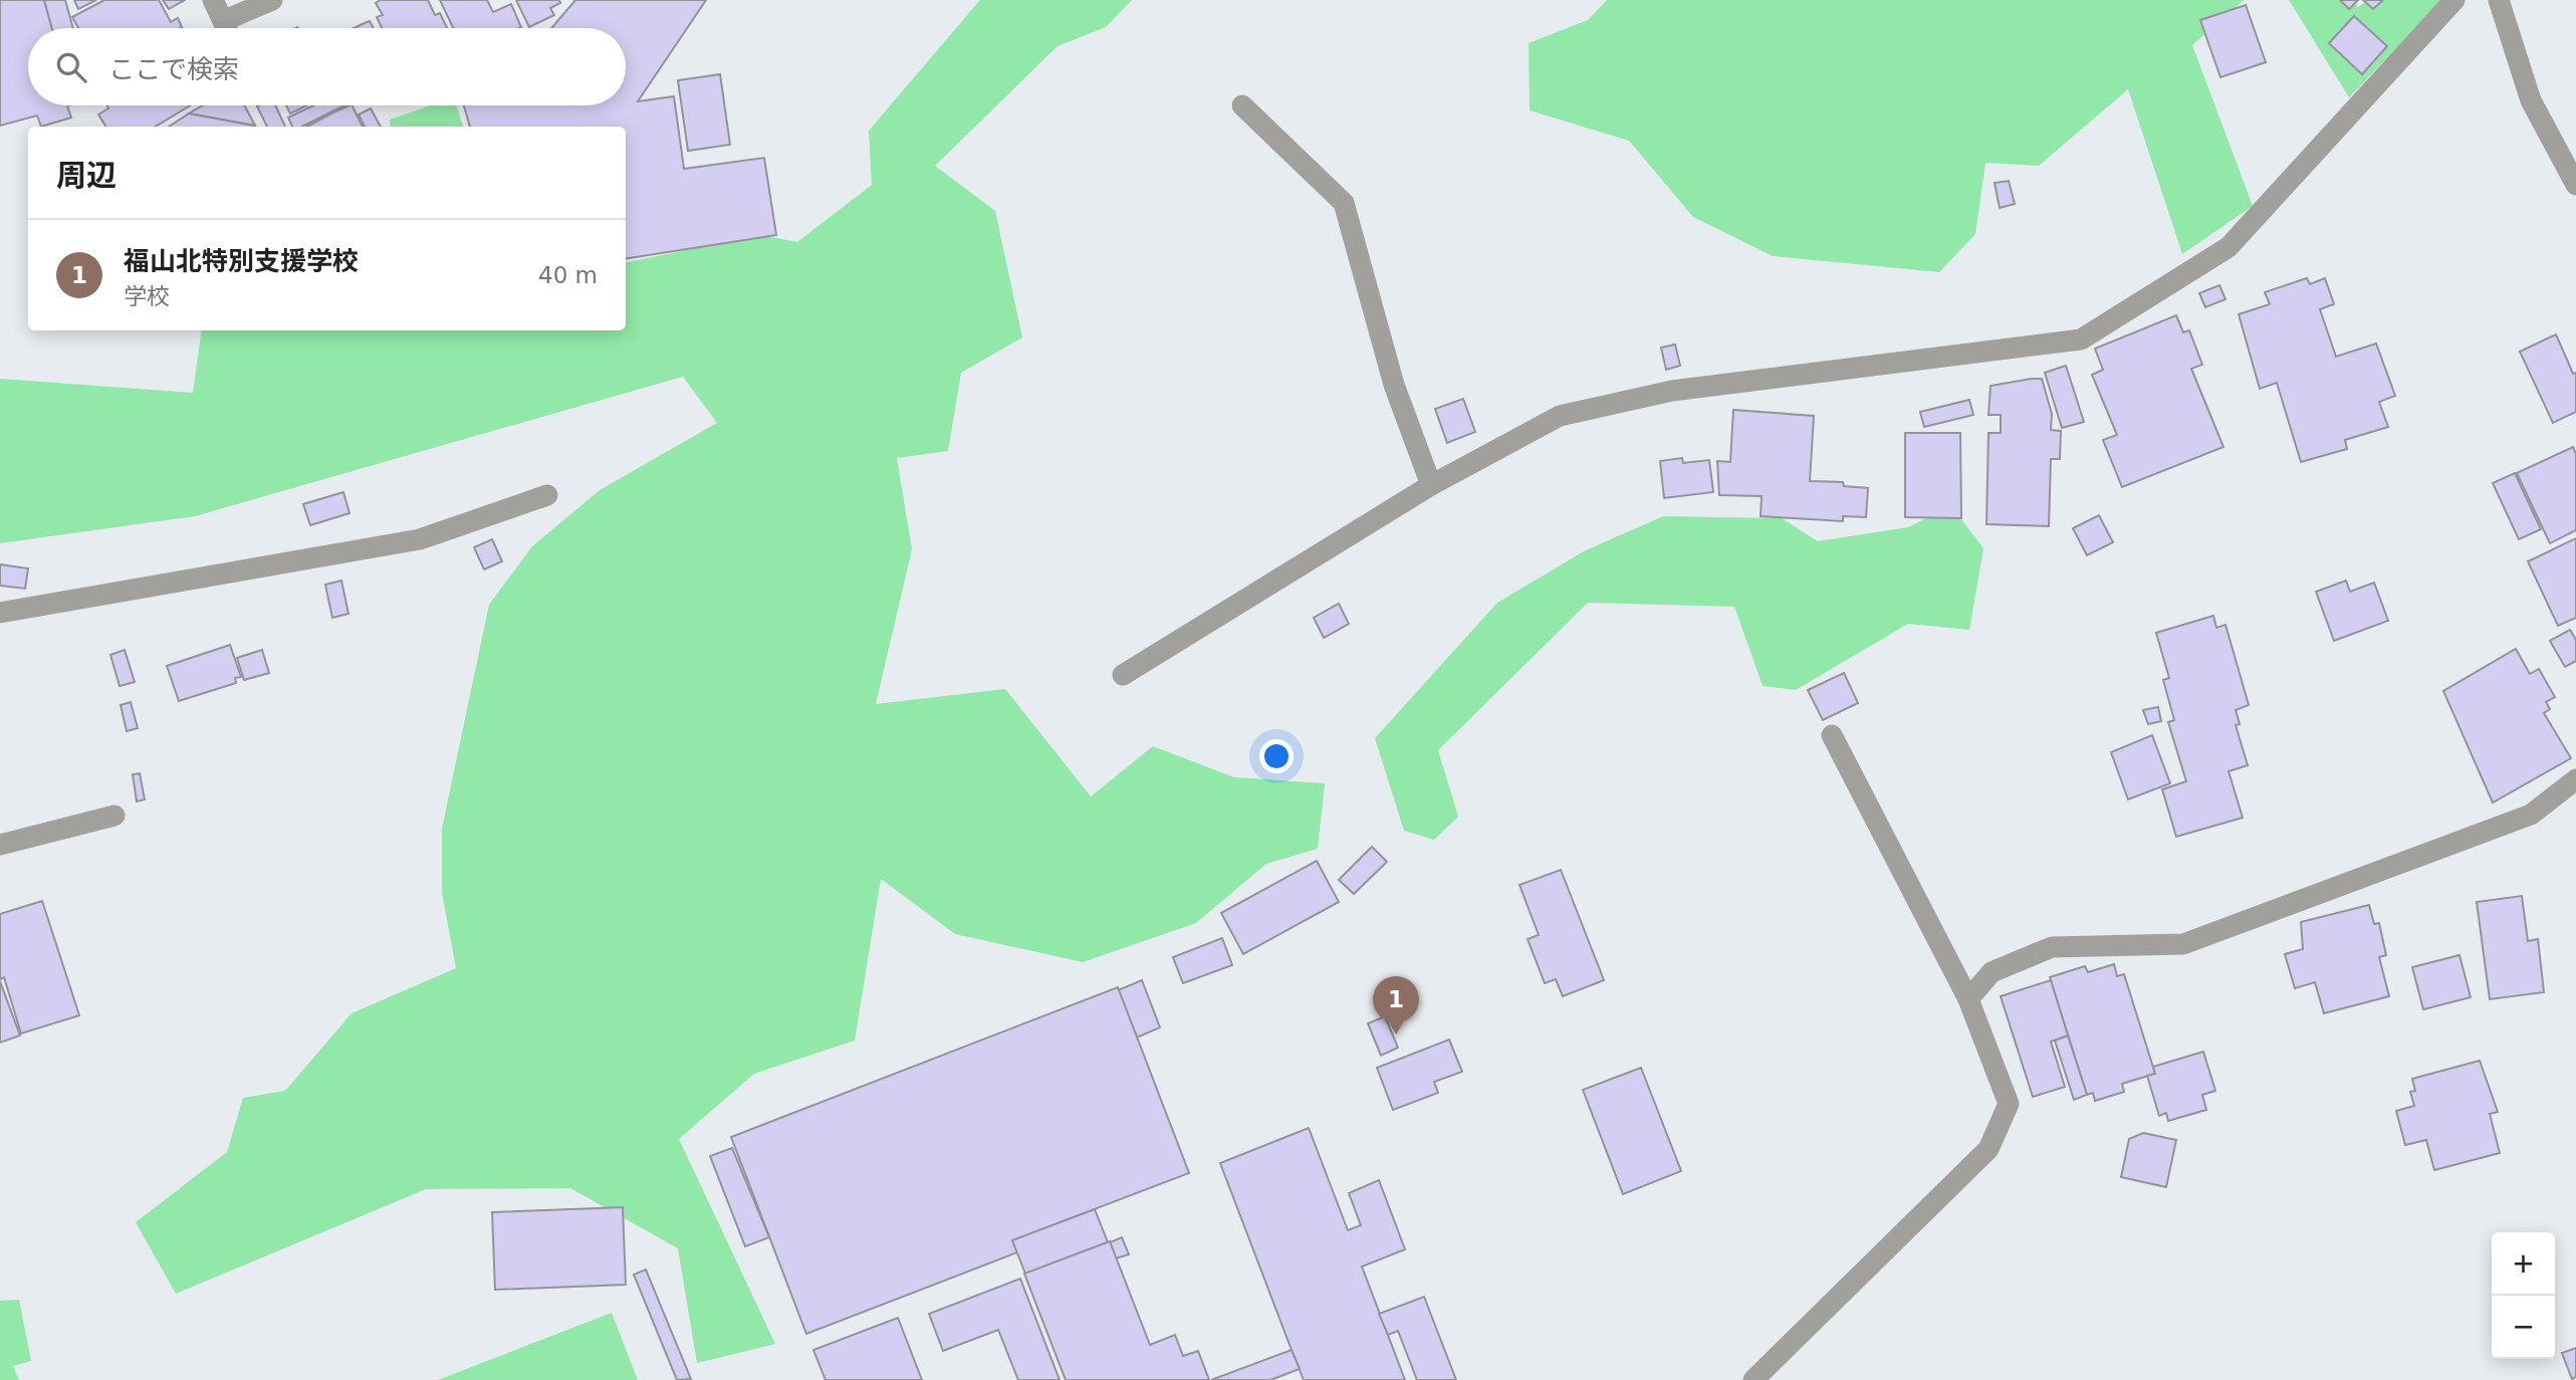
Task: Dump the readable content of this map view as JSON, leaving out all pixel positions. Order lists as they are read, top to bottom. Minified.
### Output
{"page":{"search":"ここで検索","heading":"周辺","list":[{"mark":"1","name":"福山北特別支援学校","note":"学校","value":"40 m"}],"pins":"1","map_buttons":["+","−"]}}
